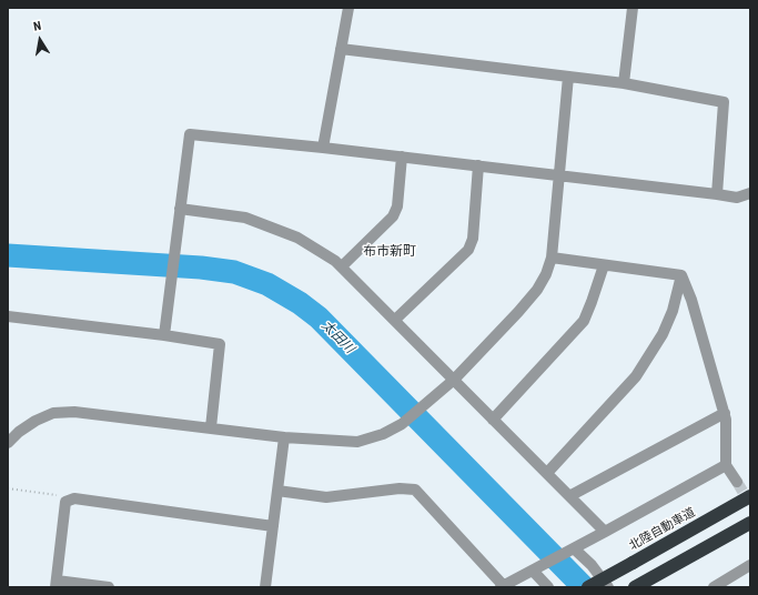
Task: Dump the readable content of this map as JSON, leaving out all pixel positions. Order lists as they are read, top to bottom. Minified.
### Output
{"streets":{"highway":["北陸自動車道"]},"districts":["布市新町"],"water":["太田川"],"north":"top"}
